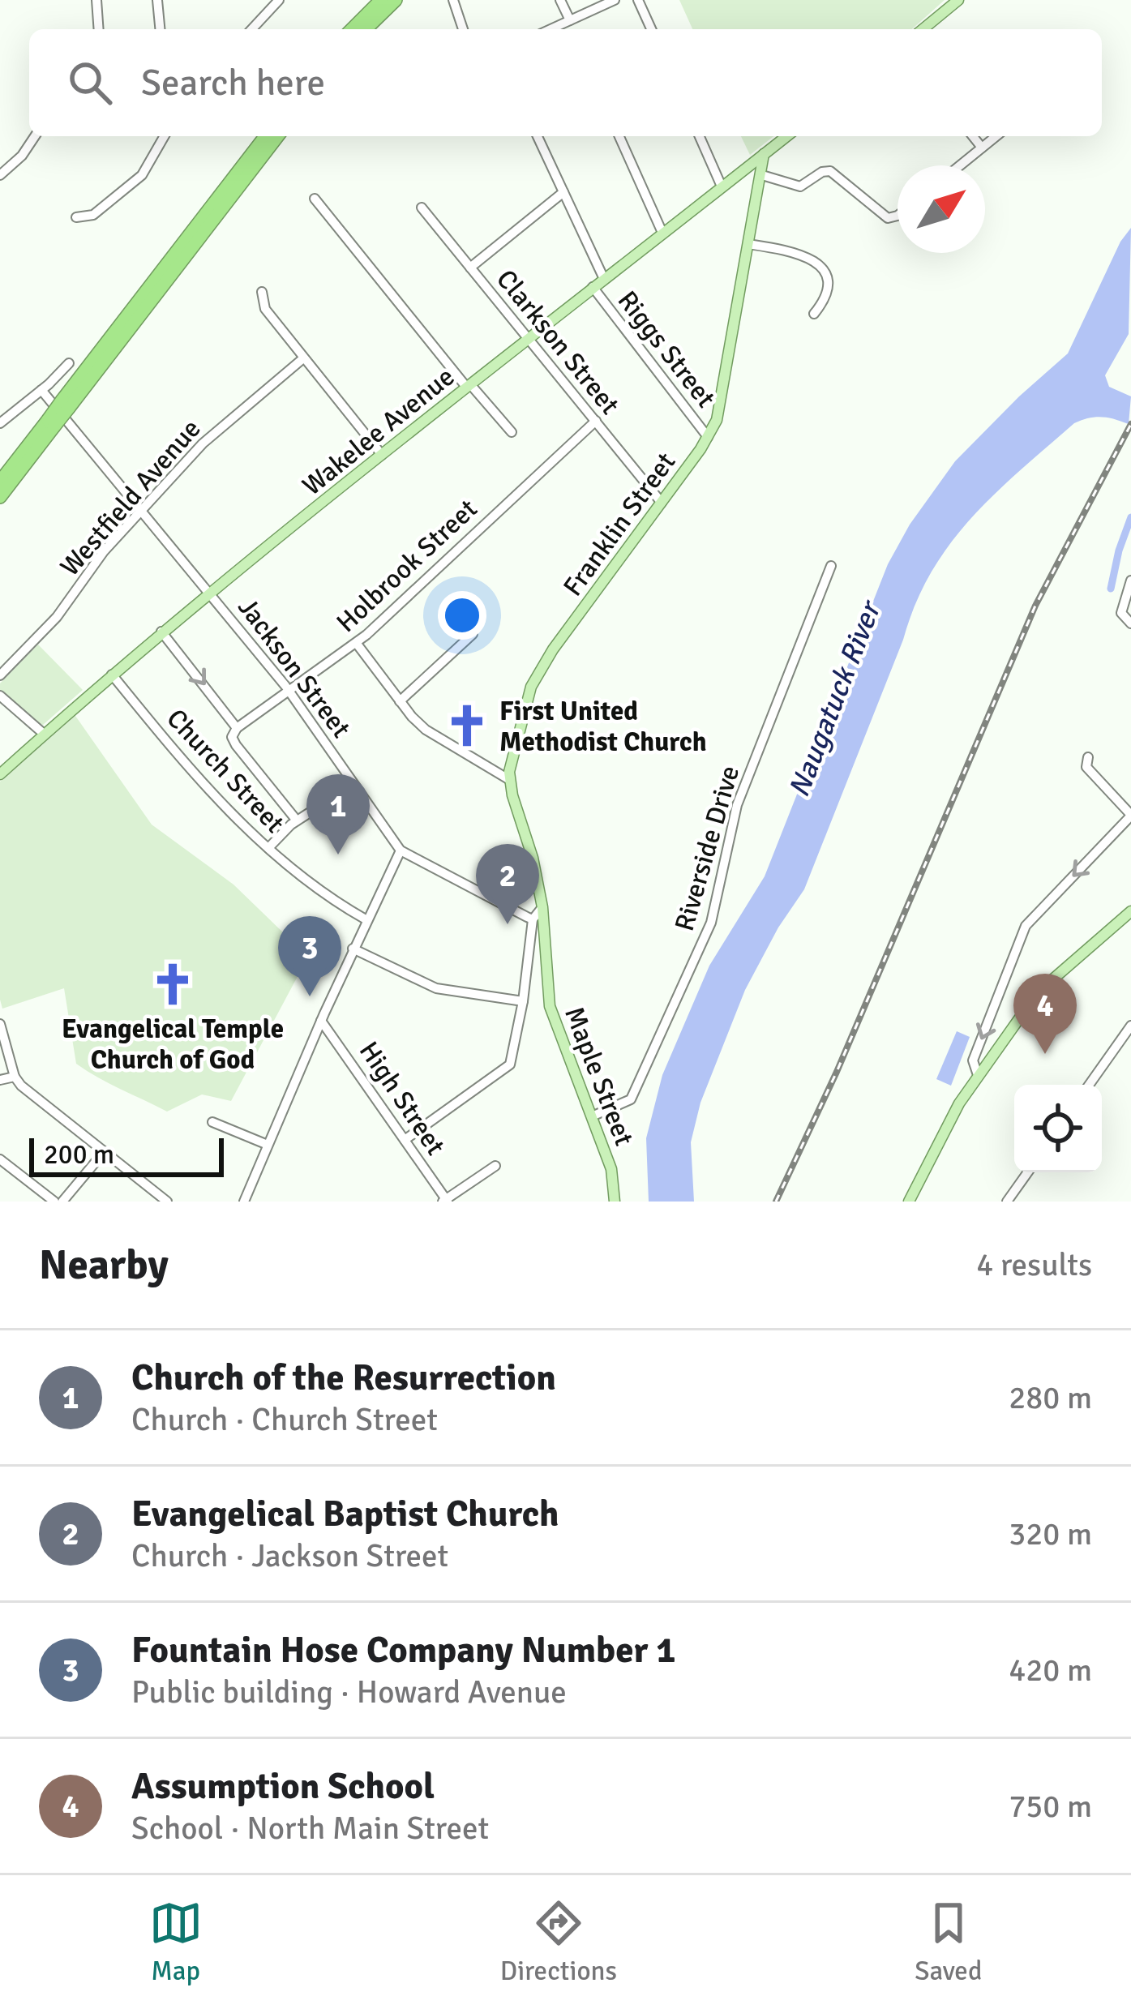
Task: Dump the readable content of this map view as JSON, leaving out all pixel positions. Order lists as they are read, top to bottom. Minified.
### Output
{"streets":{"main road":["Wakelee Avenue","Franklin Street","Maple Street"],"street":["Clarkson Street","Riggs Street","Westfield Avenue","Holbrook Street","Jackson Street","Church Street","Riverside Drive","High Street"]},"crossings":[["Clarkson Street","Wakelee Avenue"],["Clarkson Street","Franklin Street"],["Clarkson Street","Holbrook Street"],["Riggs Street","Wakelee Avenue"],["Riggs Street","Franklin Street"],["Wakelee Avenue","Franklin Street"],["Wakelee Avenue","Jackson Street"],["Wakelee Avenue","Church Street"],["Westfield Avenue","Jackson Street"],["Holbrook Street","Jackson Street"],["Riverside Drive","Maple Street"]],"water":["Naugatuck River"],"places":{"church":["First United Methodist Church","Evangelical Temple Church of God"]},"scale_bar":"200 m","north":"top right","page":{"search":"Search here","pins":["1","2","3","4"],"scale":"200 m","heading":["Nearby","4 results"],"list":[{"mark":"1","name":"Church of the Resurrection","note":"Church · Church Street","value":"280 m"},{"mark":"2","name":"Evangelical Baptist Church","note":"Church · Jackson Street","value":"320 m"},{"mark":"3","name":"Fountain Hose Company Number 1","note":"Public building · Howard Avenue","value":"420 m"},{"mark":"4","name":"Assumption School","note":"School · North Main Street","value":"750 m"}],"nav":["Map","Directions","Saved"]}}
